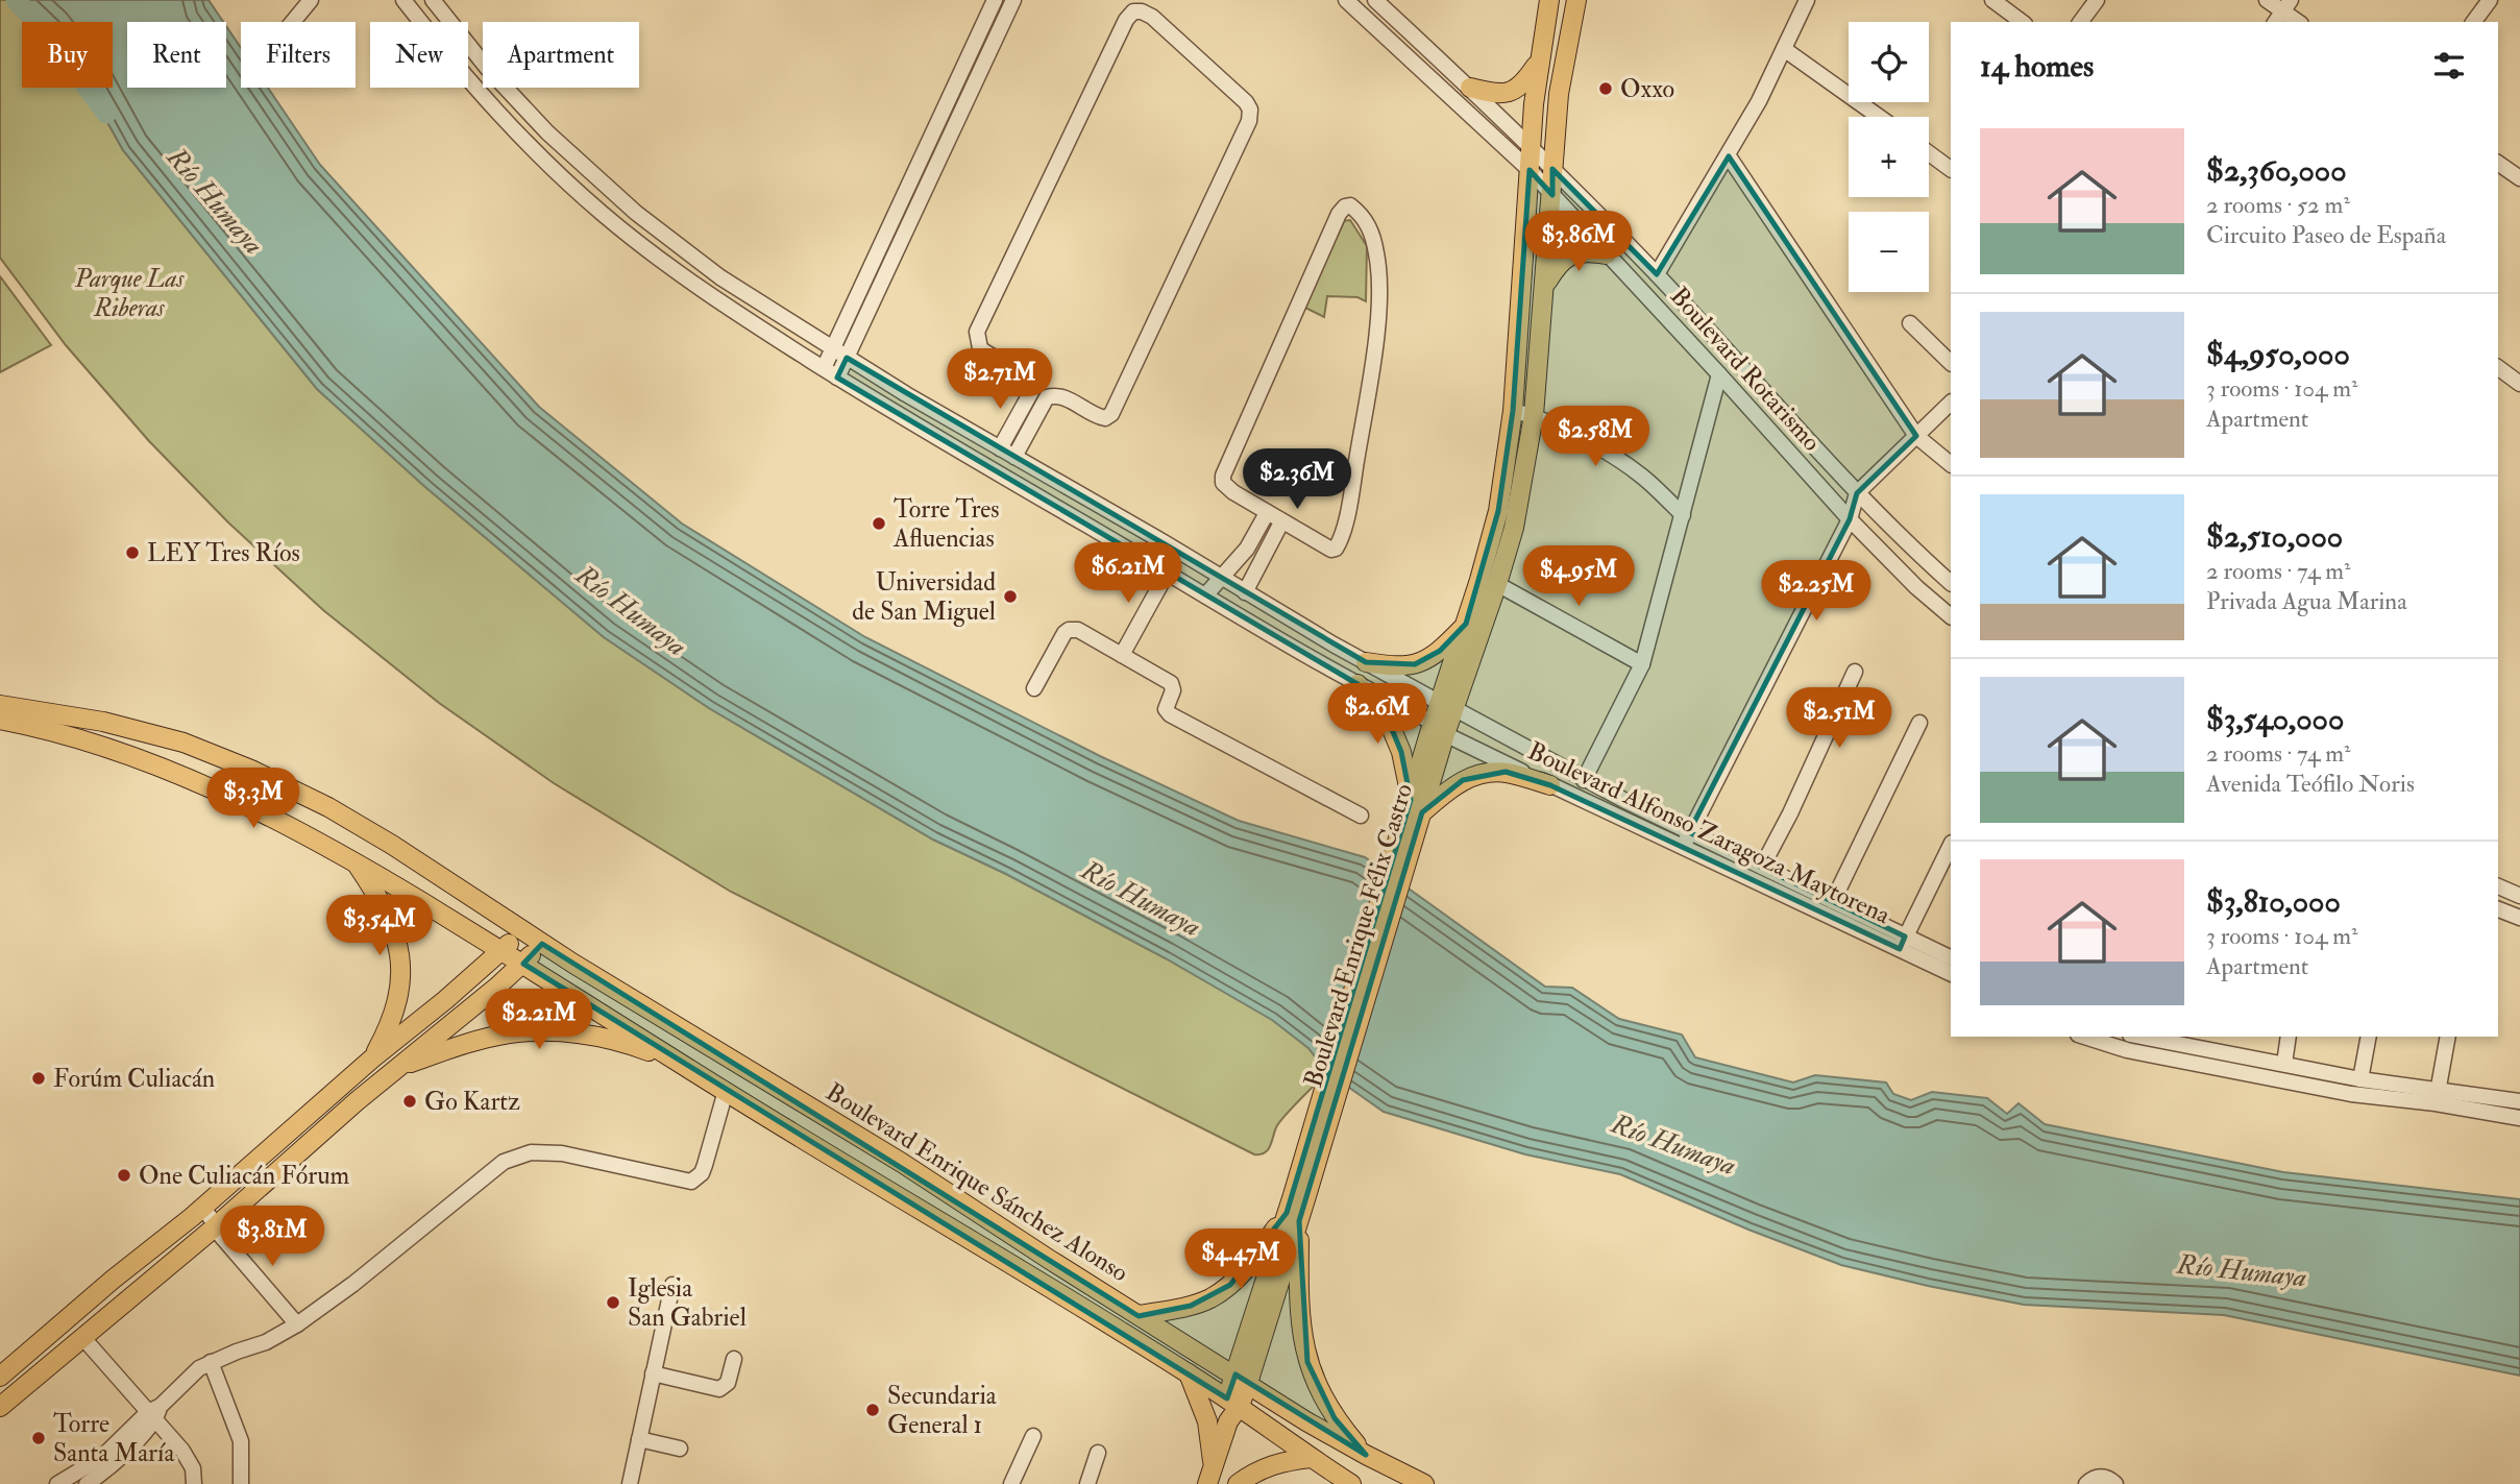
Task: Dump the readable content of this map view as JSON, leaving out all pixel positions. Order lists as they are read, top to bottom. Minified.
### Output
{"streets":{"main road":["Boulevard Enrique Félix Castro","Boulevard Enrique Sánchez Alonso"],"street":["Boulevard Rotarismo","Boulevard Alfonso Zaragoza Maytorena"]},"crossings":[["Boulevard Rotarismo","Boulevard Enrique Félix Castro"],["Boulevard Alfonso Zaragoza Maytorena","Boulevard Enrique Félix Castro"],["Boulevard Enrique Félix Castro","Boulevard Enrique Sánchez Alonso"]],"water":["Río Humaya"],"parks":["Parque Las Riberas"],"places":["Oxxo","Torre Tres Afluencias","LEY Tres Ríos","Universidad de San Miguel","Forúm Culiacán","Go Kartz","One Culiacán Fórum","Iglesia San Gabriel","Secundaria General 1","Torre Santa María"],"page":{"map_buttons":["+","−"],"chip":["Buy","Rent","Filters","New","Apartment"],"heading":"14 homes","list":[{"name":"$2,360,000","note":"2 rooms · 52 m² · Circuito Paseo de España"},{"name":"$4,950,000","note":"3 rooms · 104 m² · Apartment"},{"name":"$2,510,000","note":"2 rooms · 74 m² · Privada Agua Marina"},{"name":"$3,540,000","note":"2 rooms · 74 m² · Avenida Teófilo Noris"},{"name":"$3,810,000","note":"3 rooms · 104 m² · Apartment"}],"price":["$3.86M","$2.71M","$2.58M","$2.36M","$6.21M","$4.95M","$2.25M","$2.6M","$2.51M","$3.3M","$3.54M","$2.21M","$3.81M","$4.47M"]}}
